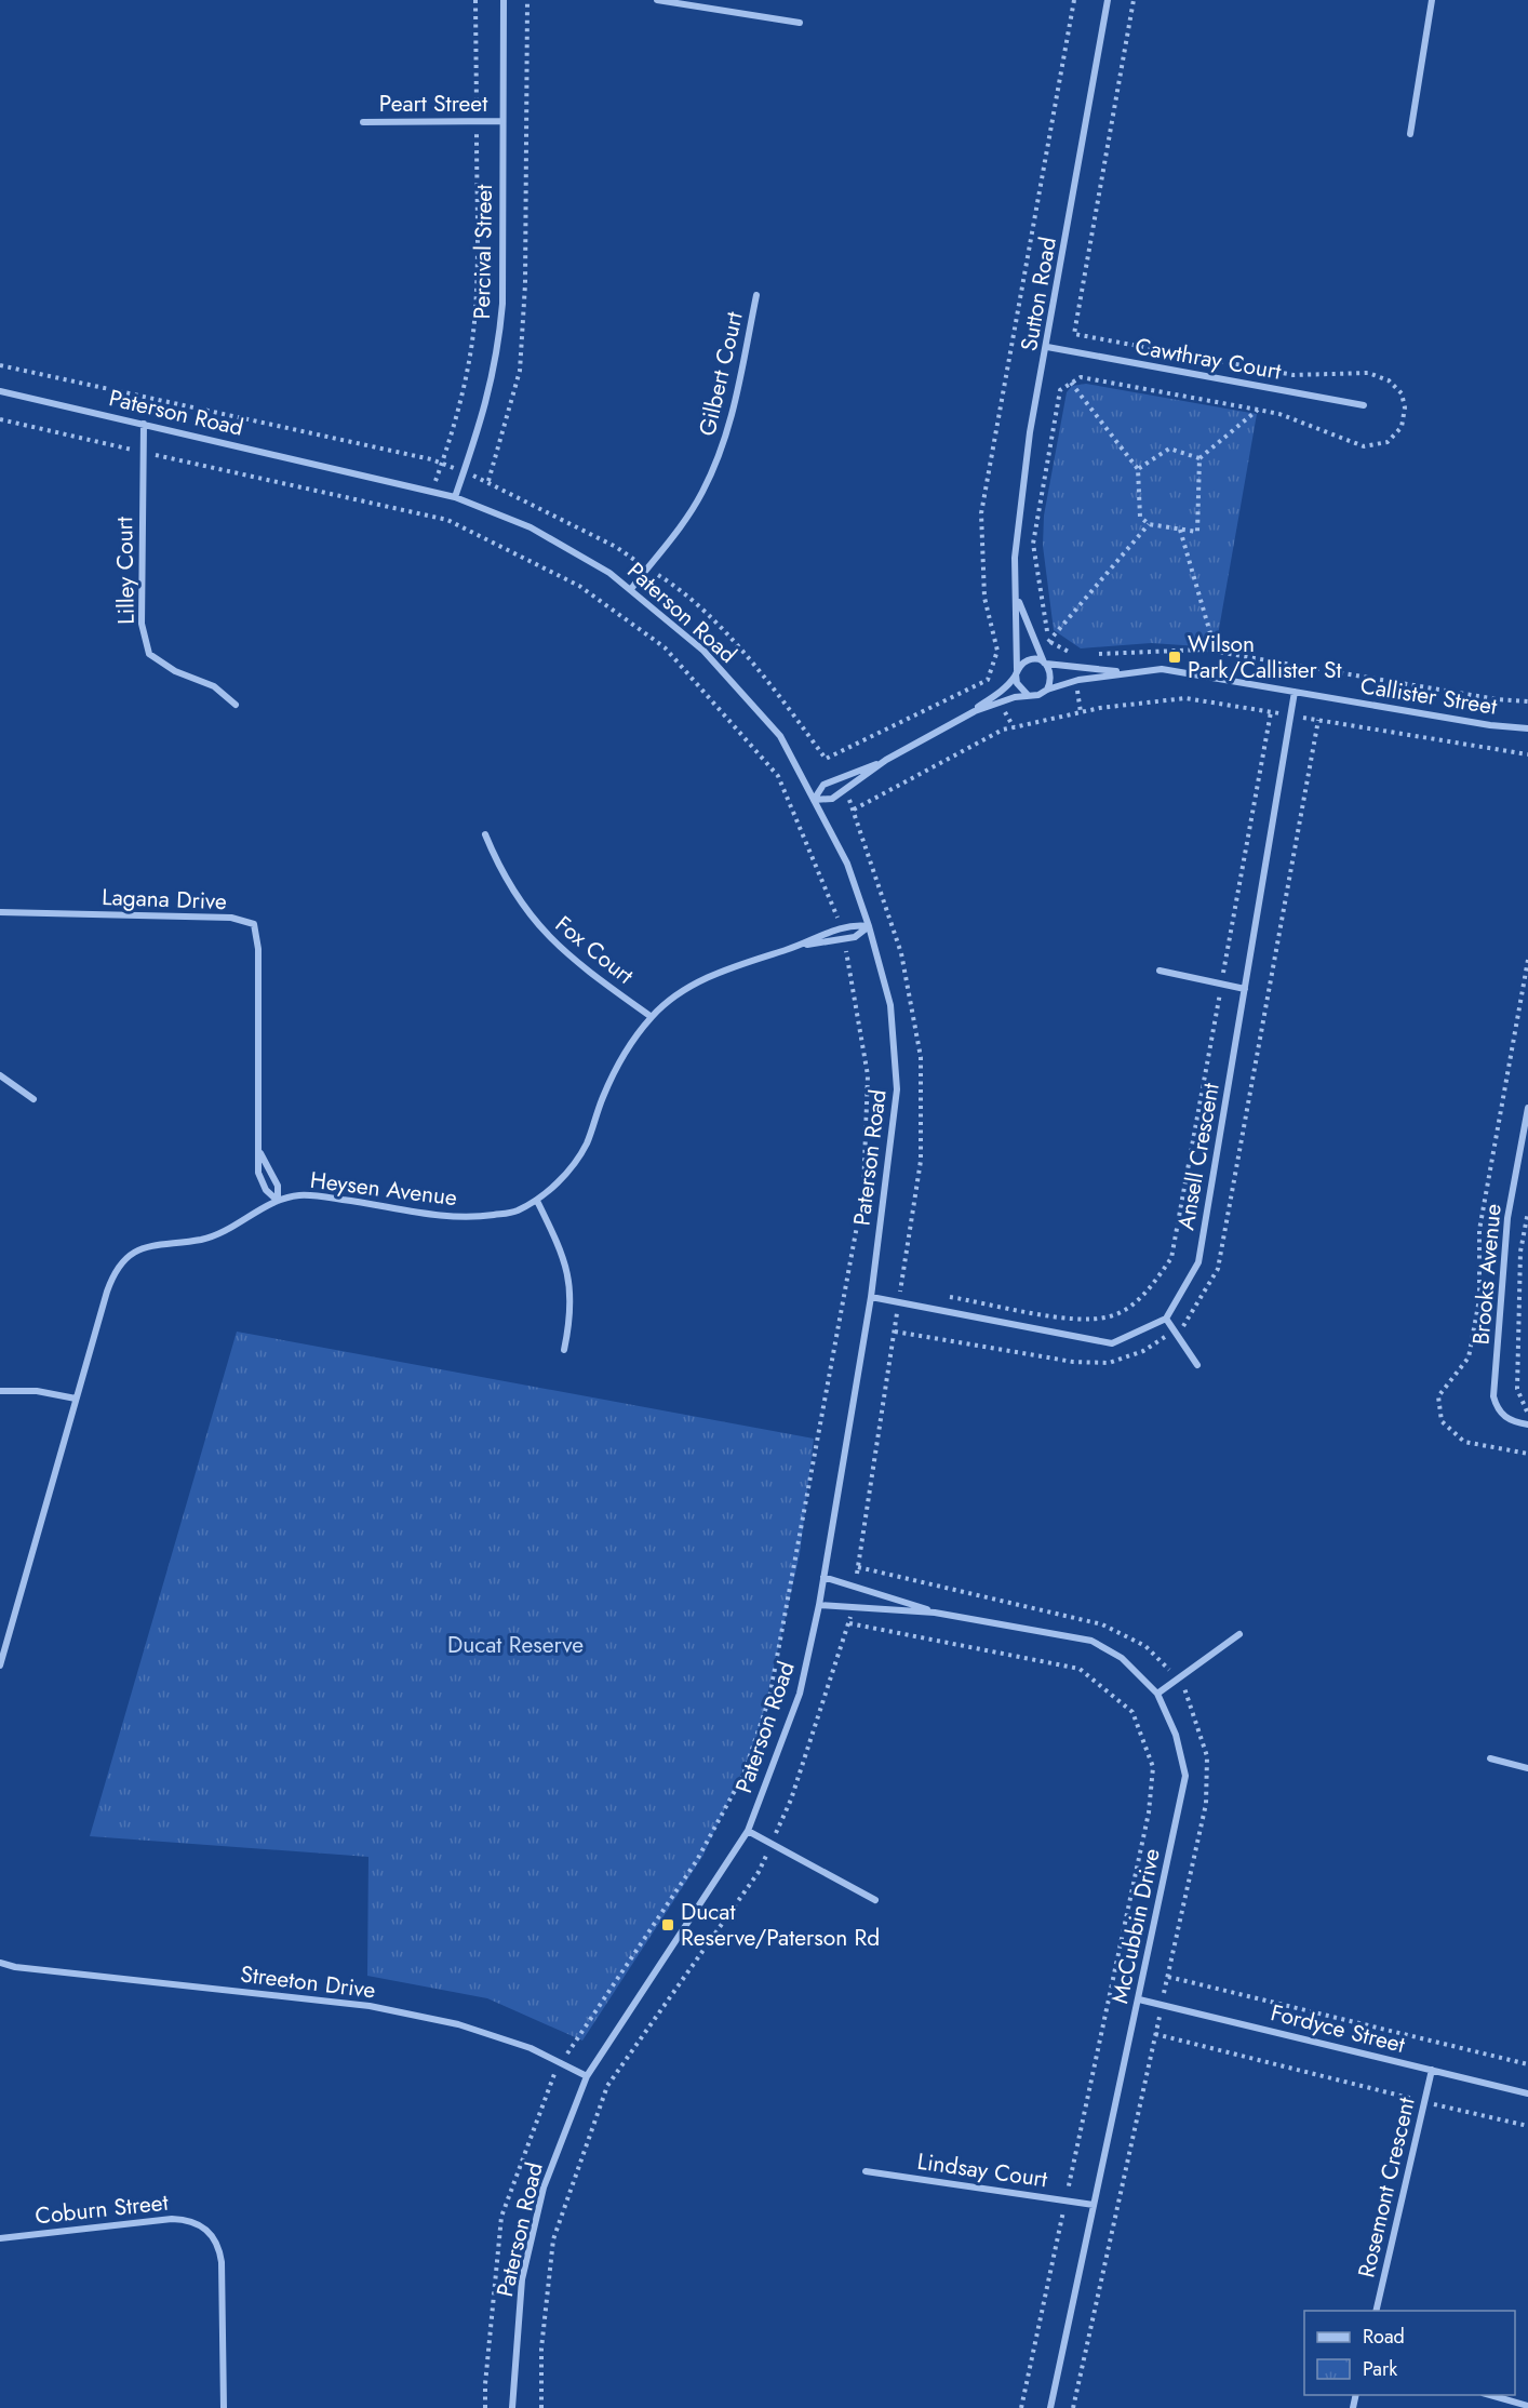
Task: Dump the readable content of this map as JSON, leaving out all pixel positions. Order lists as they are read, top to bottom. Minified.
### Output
{"streets":{"street":["Peart Street","Percival Street","Sutton Road","Cawthray Court","Gilbert Court","Paterson Road","Lilley Court","Callister Street","Lagana Drive","Fox Court","Ansell Crescent","Heysen Avenue","Brooks Avenue","McCubbin Drive","Streeton Drive","Fordyce Street","Lindsay Court","Rosemont Crescent","Coburn Street"]},"crossings":[["Peart Street","Percival Street"],["Percival Street","Paterson Road"],["Sutton Road","Cawthray Court"],["Sutton Road","Callister Street"],["Gilbert Court","Paterson Road"],["Paterson Road","Lilley Court"],["Paterson Road","Callister Street"],["Paterson Road","Heysen Avenue"],["Paterson Road","McCubbin Drive"],["Paterson Road","Streeton Drive"],["Callister Street","Ansell Crescent"],["Lagana Drive","Heysen Avenue"],["Fox Court","Heysen Avenue"],["McCubbin Drive","Fordyce Street"],["McCubbin Drive","Lindsay Court"],["Fordyce Street","Rosemont Crescent"]],"parks":["Ducat Reserve"],"places":{"transit":["Wilson Park/Callister St","Ducat Reserve/Paterson Rd"]},"legend":["Road","Park"]}
